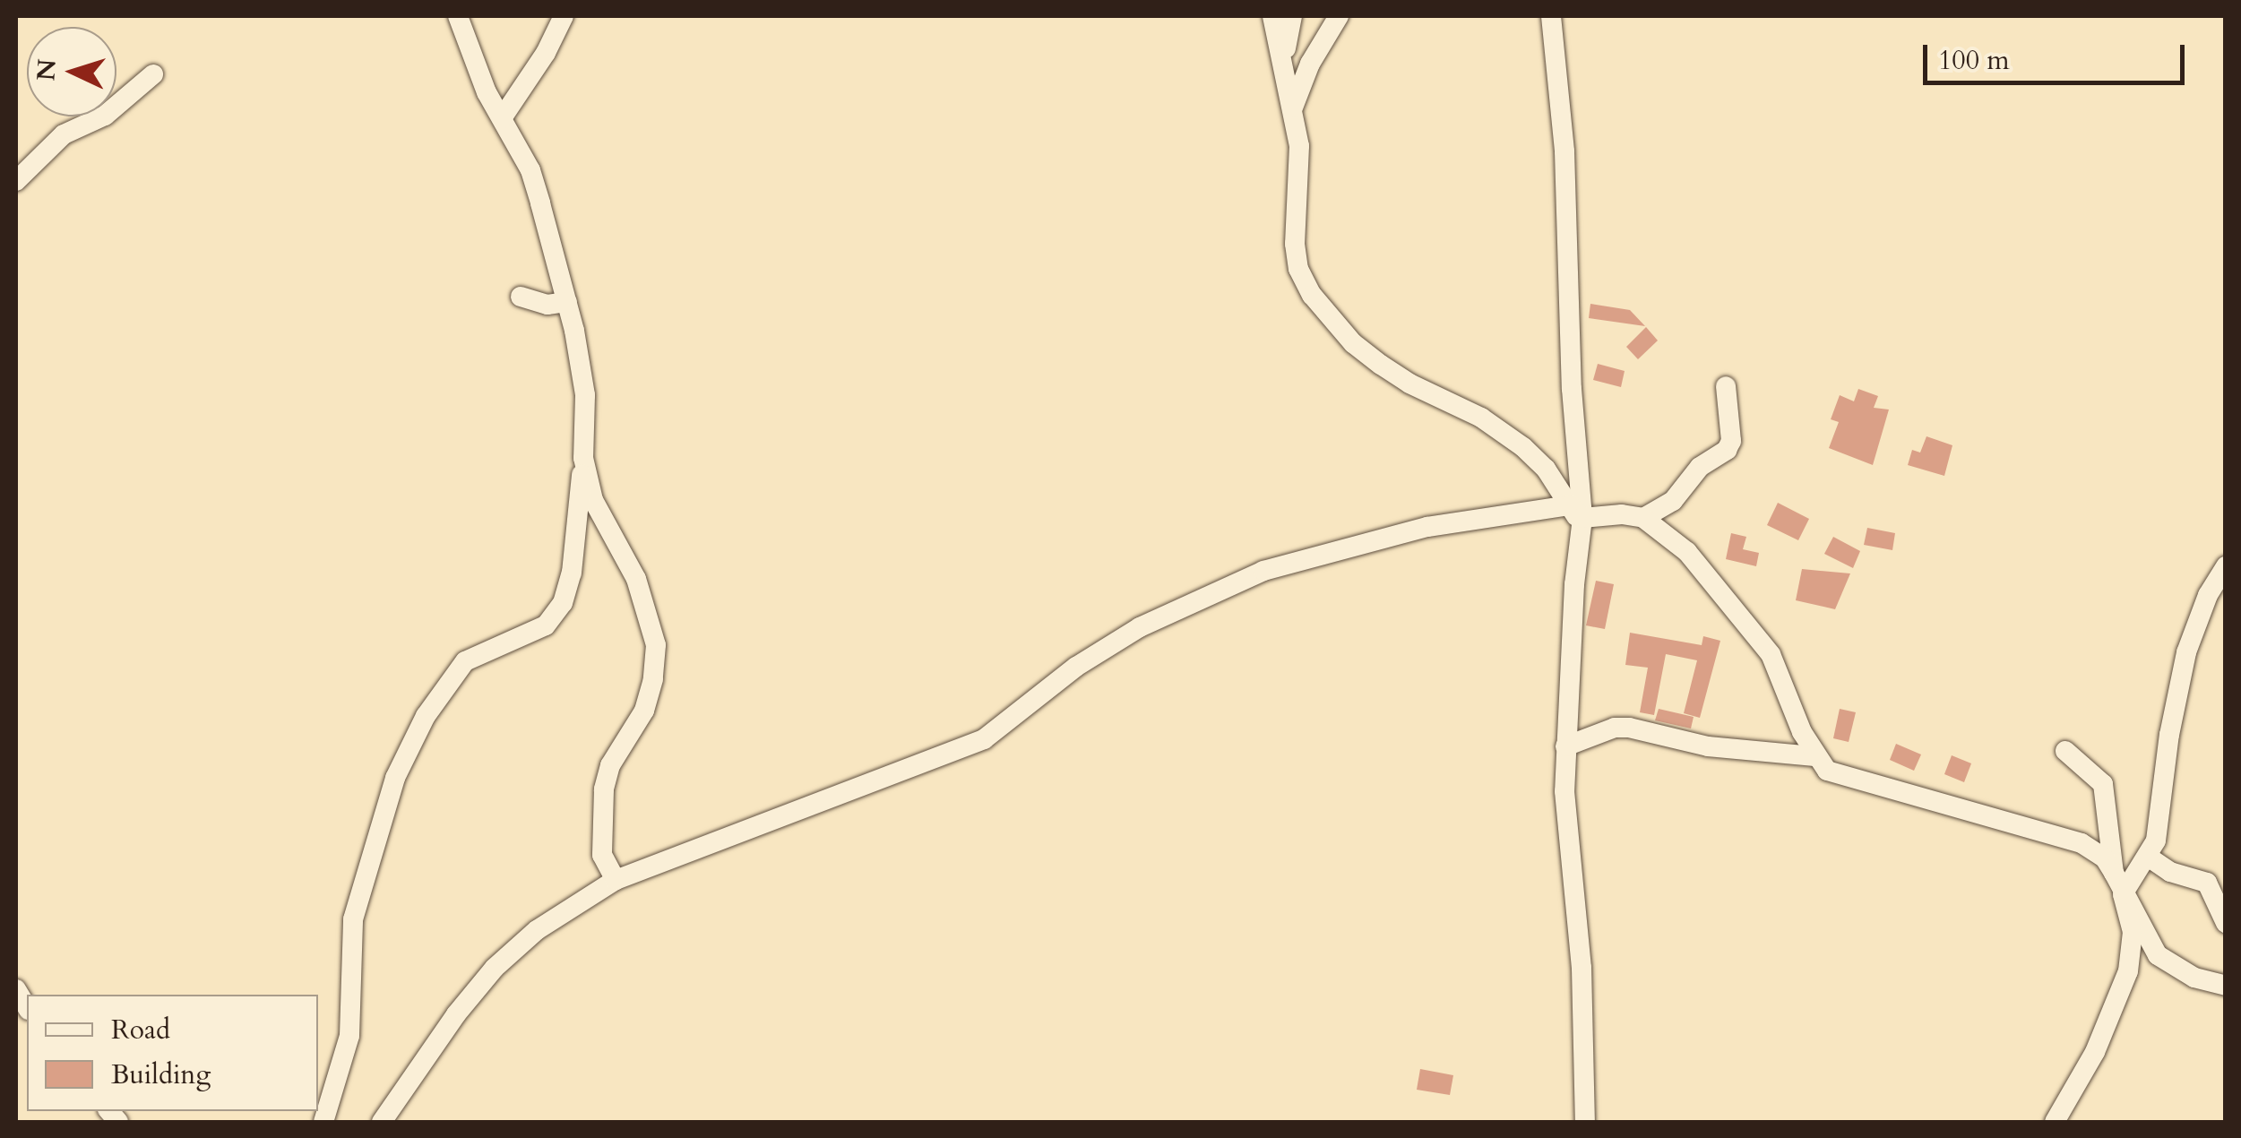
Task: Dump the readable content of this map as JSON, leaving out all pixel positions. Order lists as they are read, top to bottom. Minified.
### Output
{"legend":["Road","Building"],"scale_bar":"100 m","north":"left"}
